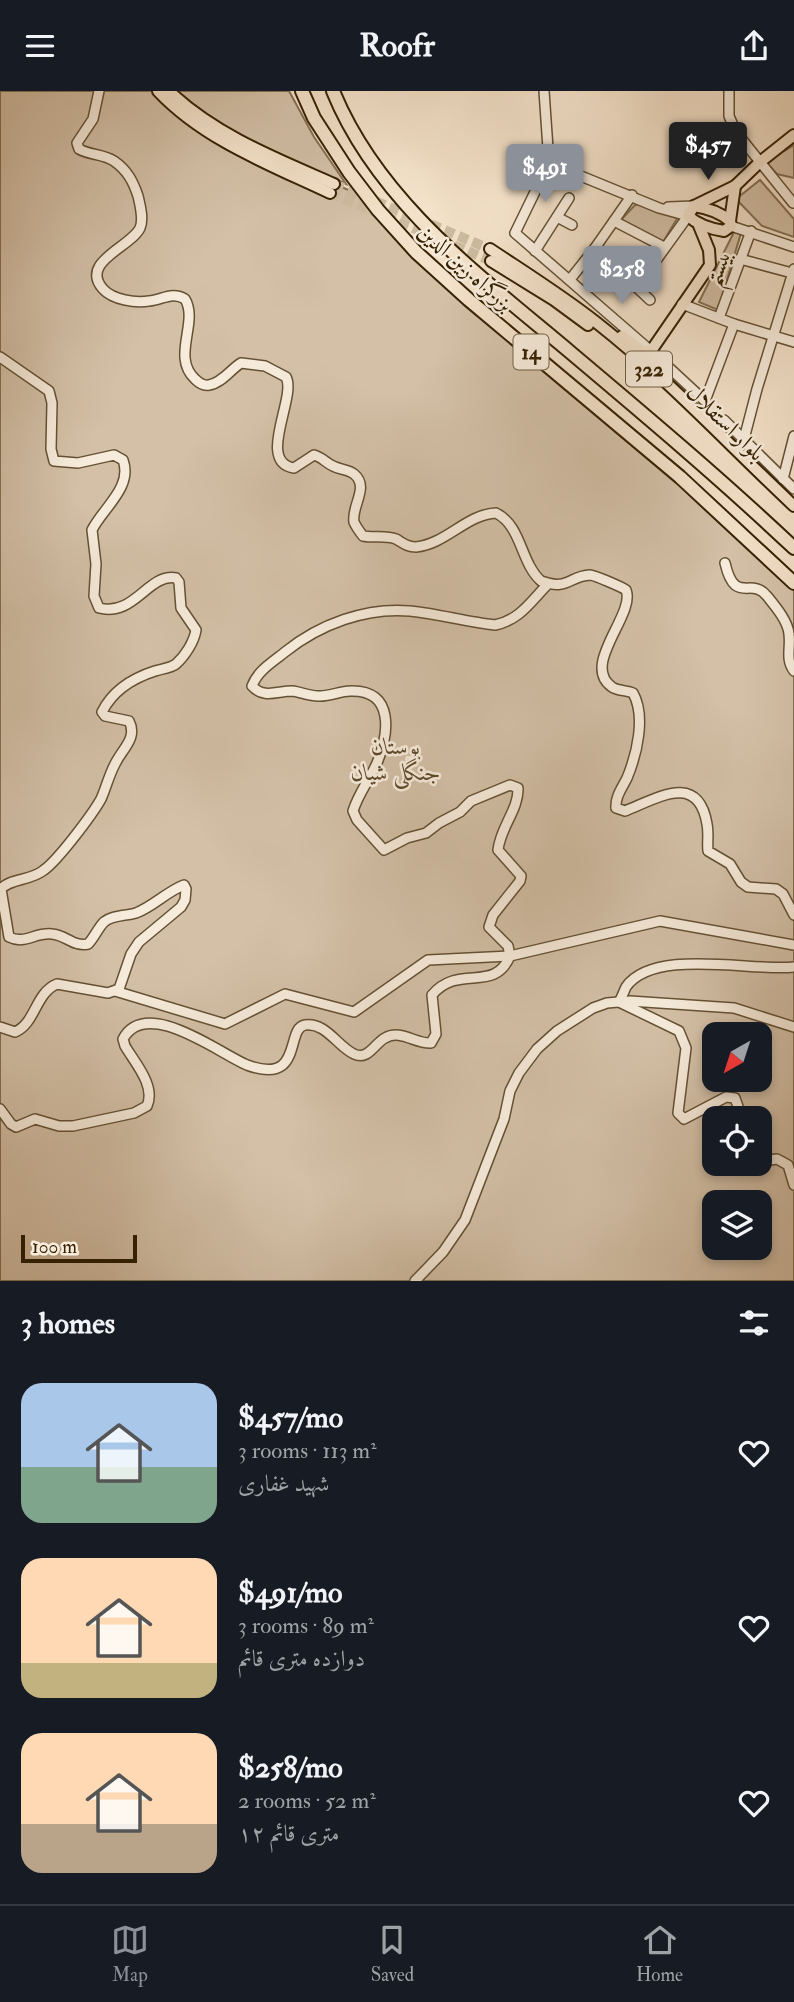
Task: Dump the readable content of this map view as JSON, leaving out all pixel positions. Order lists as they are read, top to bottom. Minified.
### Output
{"streets":{"highway":["بزرگراه زین الدین","14"],"main road":["322","بلوار استقلال"],"street":["بیستم"]},"parks":["بوستان جنگلی شیان"],"scale_bar":"100 m","north":"bottom left","page":{"header":"Roofr","price":["$457","$491","$258"],"scale":"100 m","heading":"3 homes","list":[{"name":"$457/mo","note":"3 rooms · 113 m² · شهید غفاری"},{"name":"$491/mo","note":"3 rooms · 89 m² · دوازده متری قائم"},{"name":"$258/mo","note":"2 rooms · 52 m² · ۱۲ متری قائم"}],"tabs":["Map","Saved","Home"]}}
